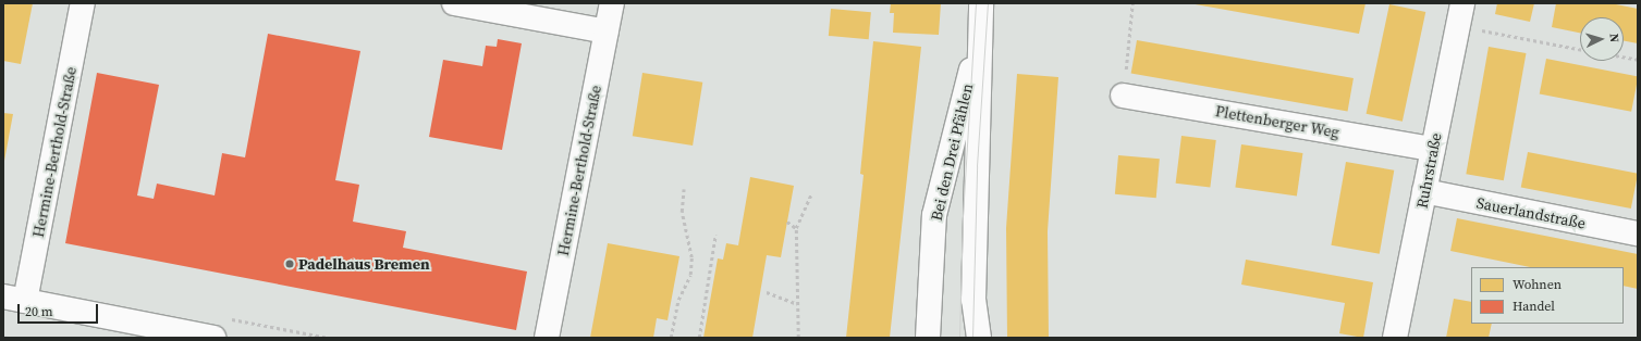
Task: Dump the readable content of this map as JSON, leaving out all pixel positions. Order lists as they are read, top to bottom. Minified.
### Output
{"streets":{"street":["Plettenberger Weg","Hermine-Berthold-Straße","Bei den Drei Pfählen","Ruhrstraße","Sauerlandstraße"]},"crossings":[["Plettenberger Weg","Ruhrstraße"],["Ruhrstraße","Sauerlandstraße"]],"places":["Padelhaus Bremen"],"legend":["Wohnen","Handel"],"scale_bar":"20 m","north":"right"}
